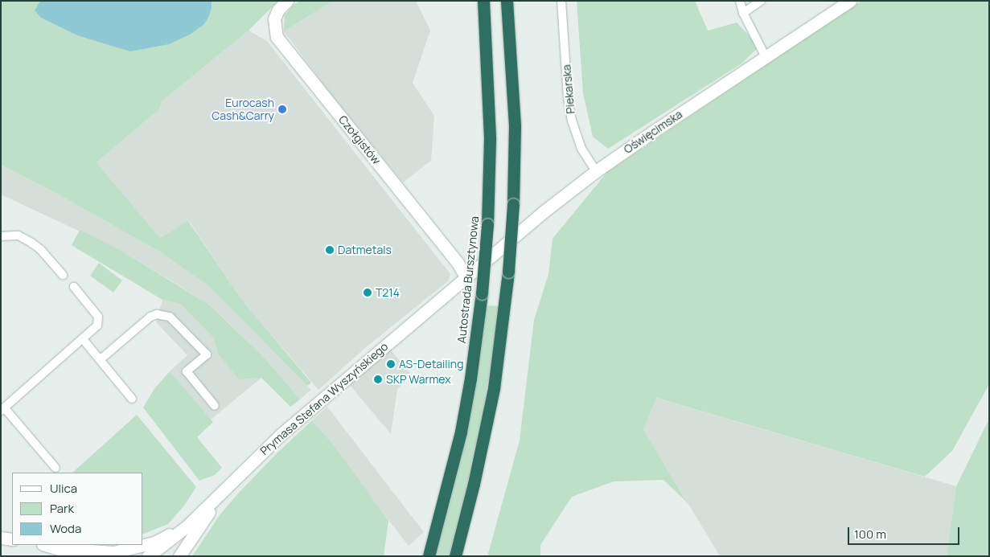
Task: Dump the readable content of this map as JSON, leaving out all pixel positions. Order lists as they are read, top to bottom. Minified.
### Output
{"streets":{"highway":["Autostrada Bursztynowa"],"street":["Piekarska","Oświęcimska","Czołgistów","Prymasa Stefana Wyszyńskiego"]},"crossings":[["Piekarska","Oświęcimska"],["Oświęcimska","Czołgistów"],["Oświęcimska","Prymasa Stefana Wyszyńskiego"],["Czołgistów","Prymasa Stefana Wyszyńskiego"]],"places":["Eurocash Cash&Carry","Datmetals","T214","AS-Detailing","SKP Warmex"],"legend":["Ulica","Park","Woda"],"scale_bar":"100 m"}
